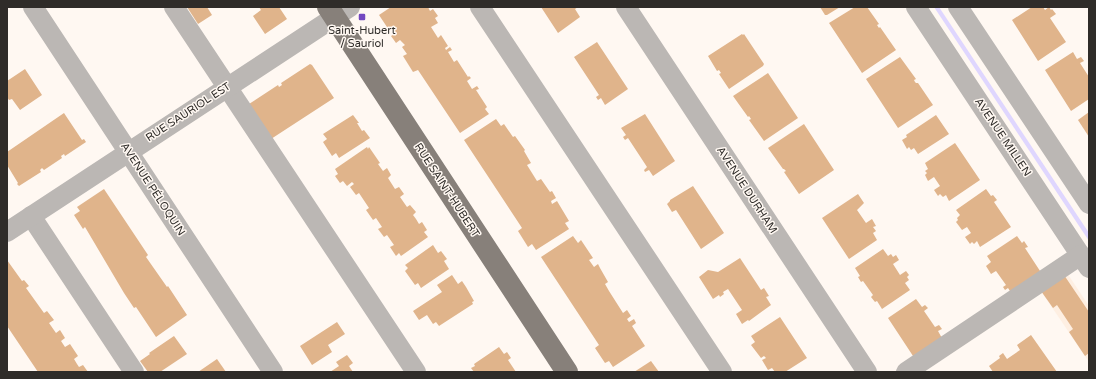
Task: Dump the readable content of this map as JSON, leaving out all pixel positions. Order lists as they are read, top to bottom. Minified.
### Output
{"streets":{"main road":["RUE SAINT-HUBERT"],"street":["RUE SAURIOL EST","AVENUE MILLEN","AVENUE PÉLOQUIN","AVENUE DURHAM"]},"crossings":[["RUE SAURIOL EST","AVENUE PÉLOQUIN"],["RUE SAURIOL EST","RUE SAINT-HUBERT"]],"places":{"transit":["Saint-Hubert / Sauriol"]}}
